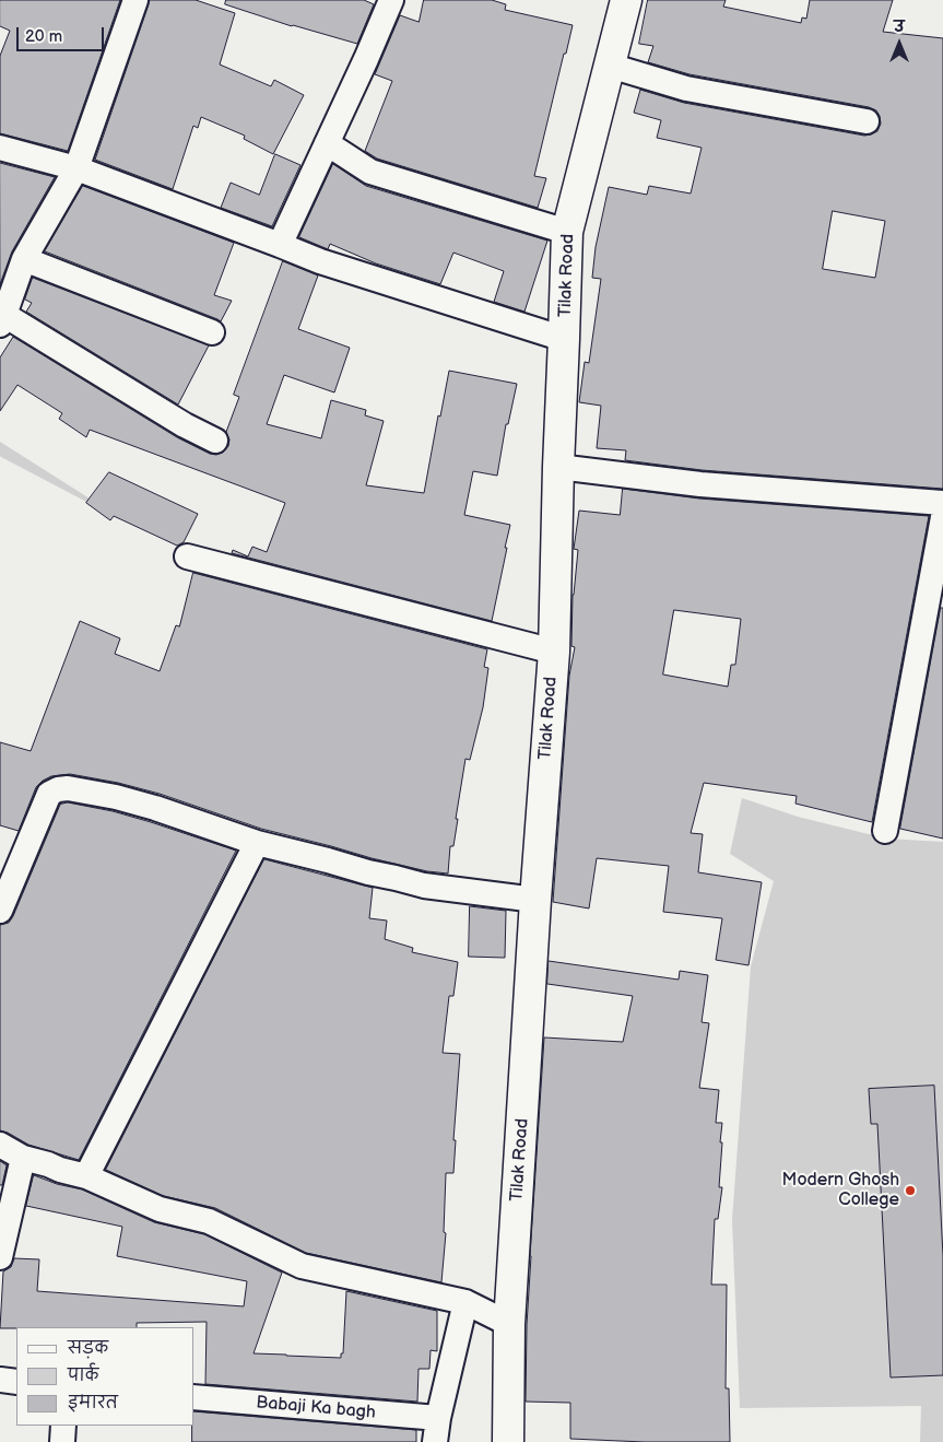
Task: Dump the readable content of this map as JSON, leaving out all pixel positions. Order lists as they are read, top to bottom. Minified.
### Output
{"streets":{"main road":["Tilak Road"],"street":["Babaji Ka bagh"]},"places":["Modern Ghosh College"],"legend":["सड़क","पार्क","इमारत"],"scale_bar":"20 m","north":"top"}
